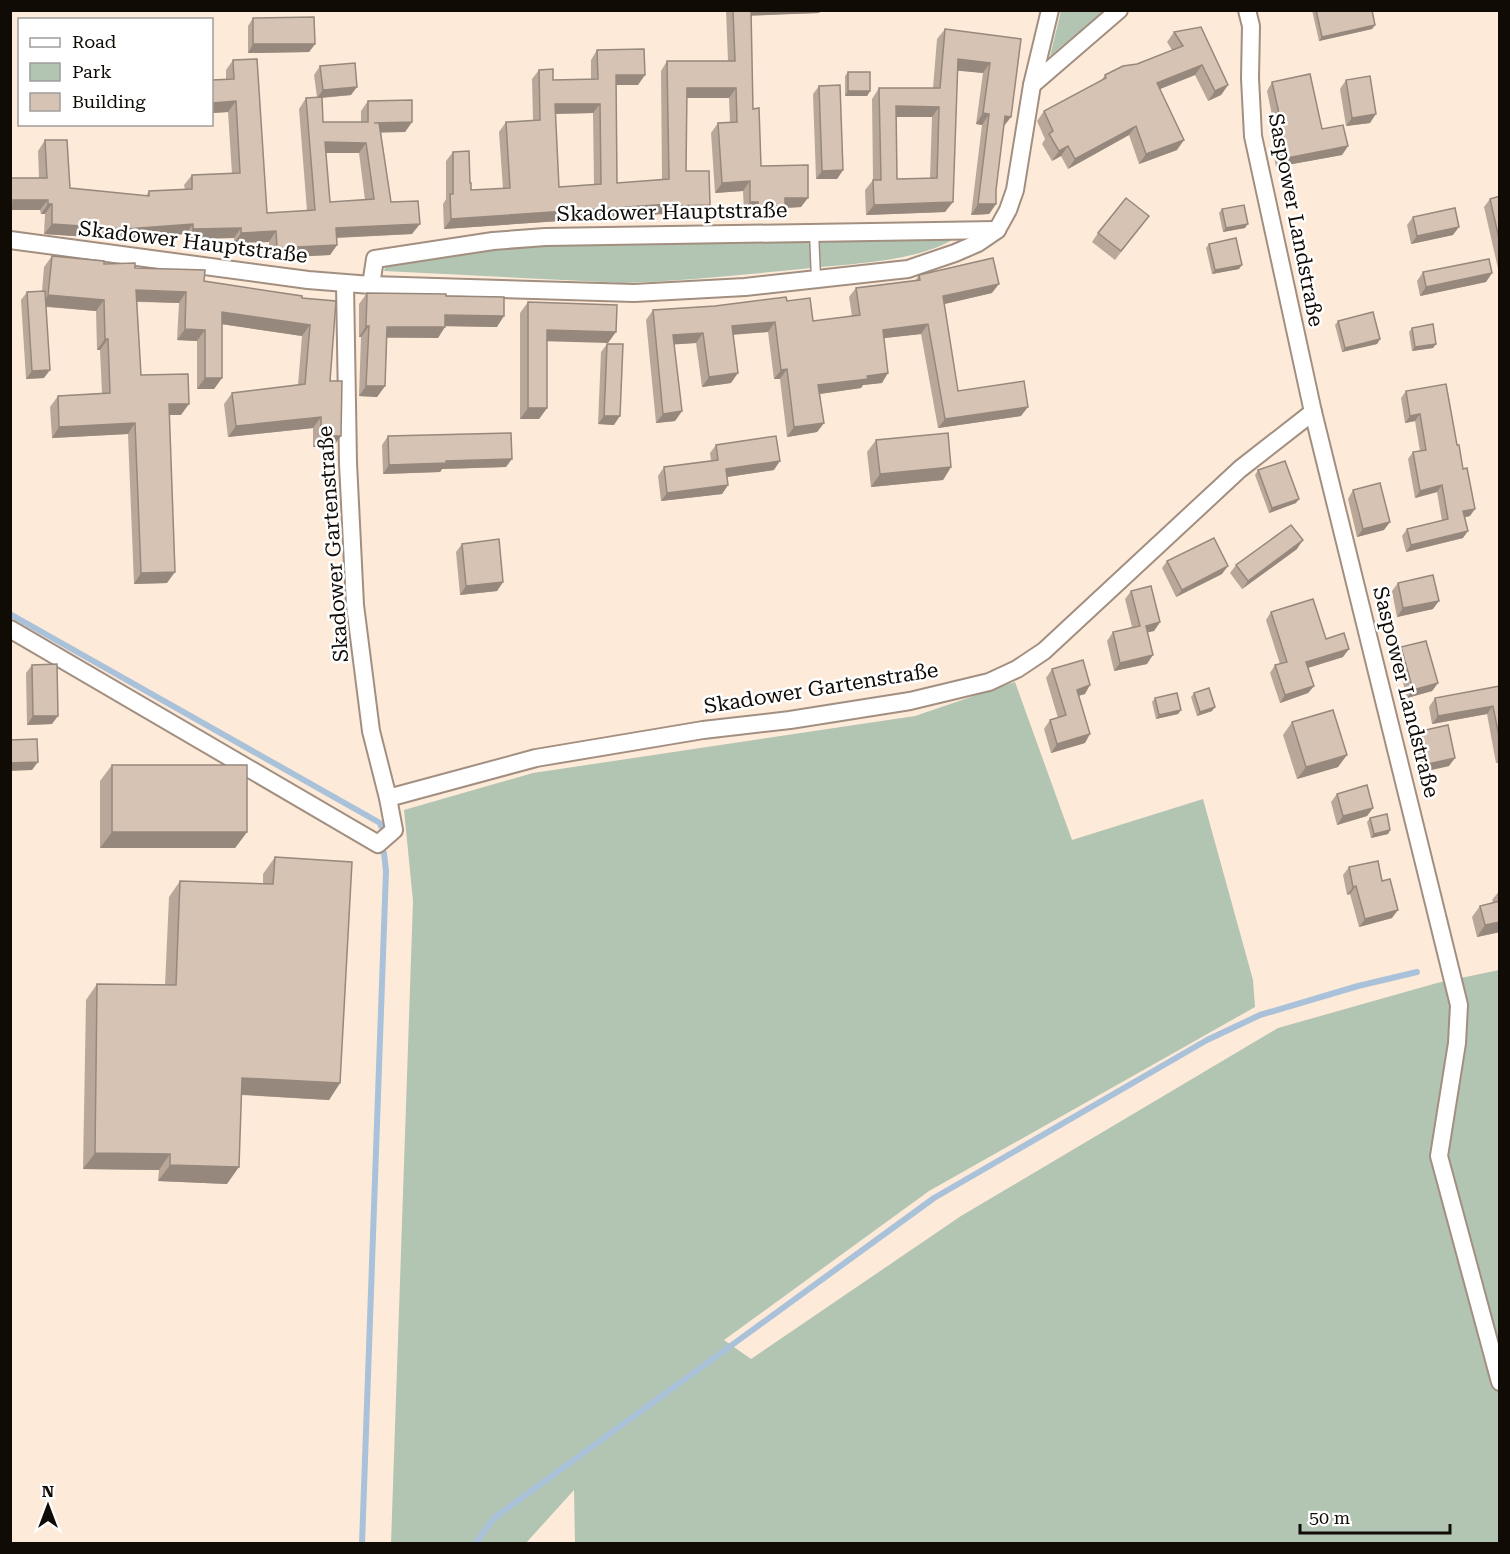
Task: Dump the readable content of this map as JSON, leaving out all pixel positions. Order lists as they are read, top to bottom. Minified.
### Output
{"streets":{"street":["Skadower Hauptstraße","Saspower Landstraße","Skadower Gartenstraße"]},"crossings":[["Skadower Hauptstraße","Skadower Gartenstraße"],["Saspower Landstraße","Skadower Gartenstraße"]],"legend":["Road","Park","Building"],"scale_bar":"50 m","north":"top"}
